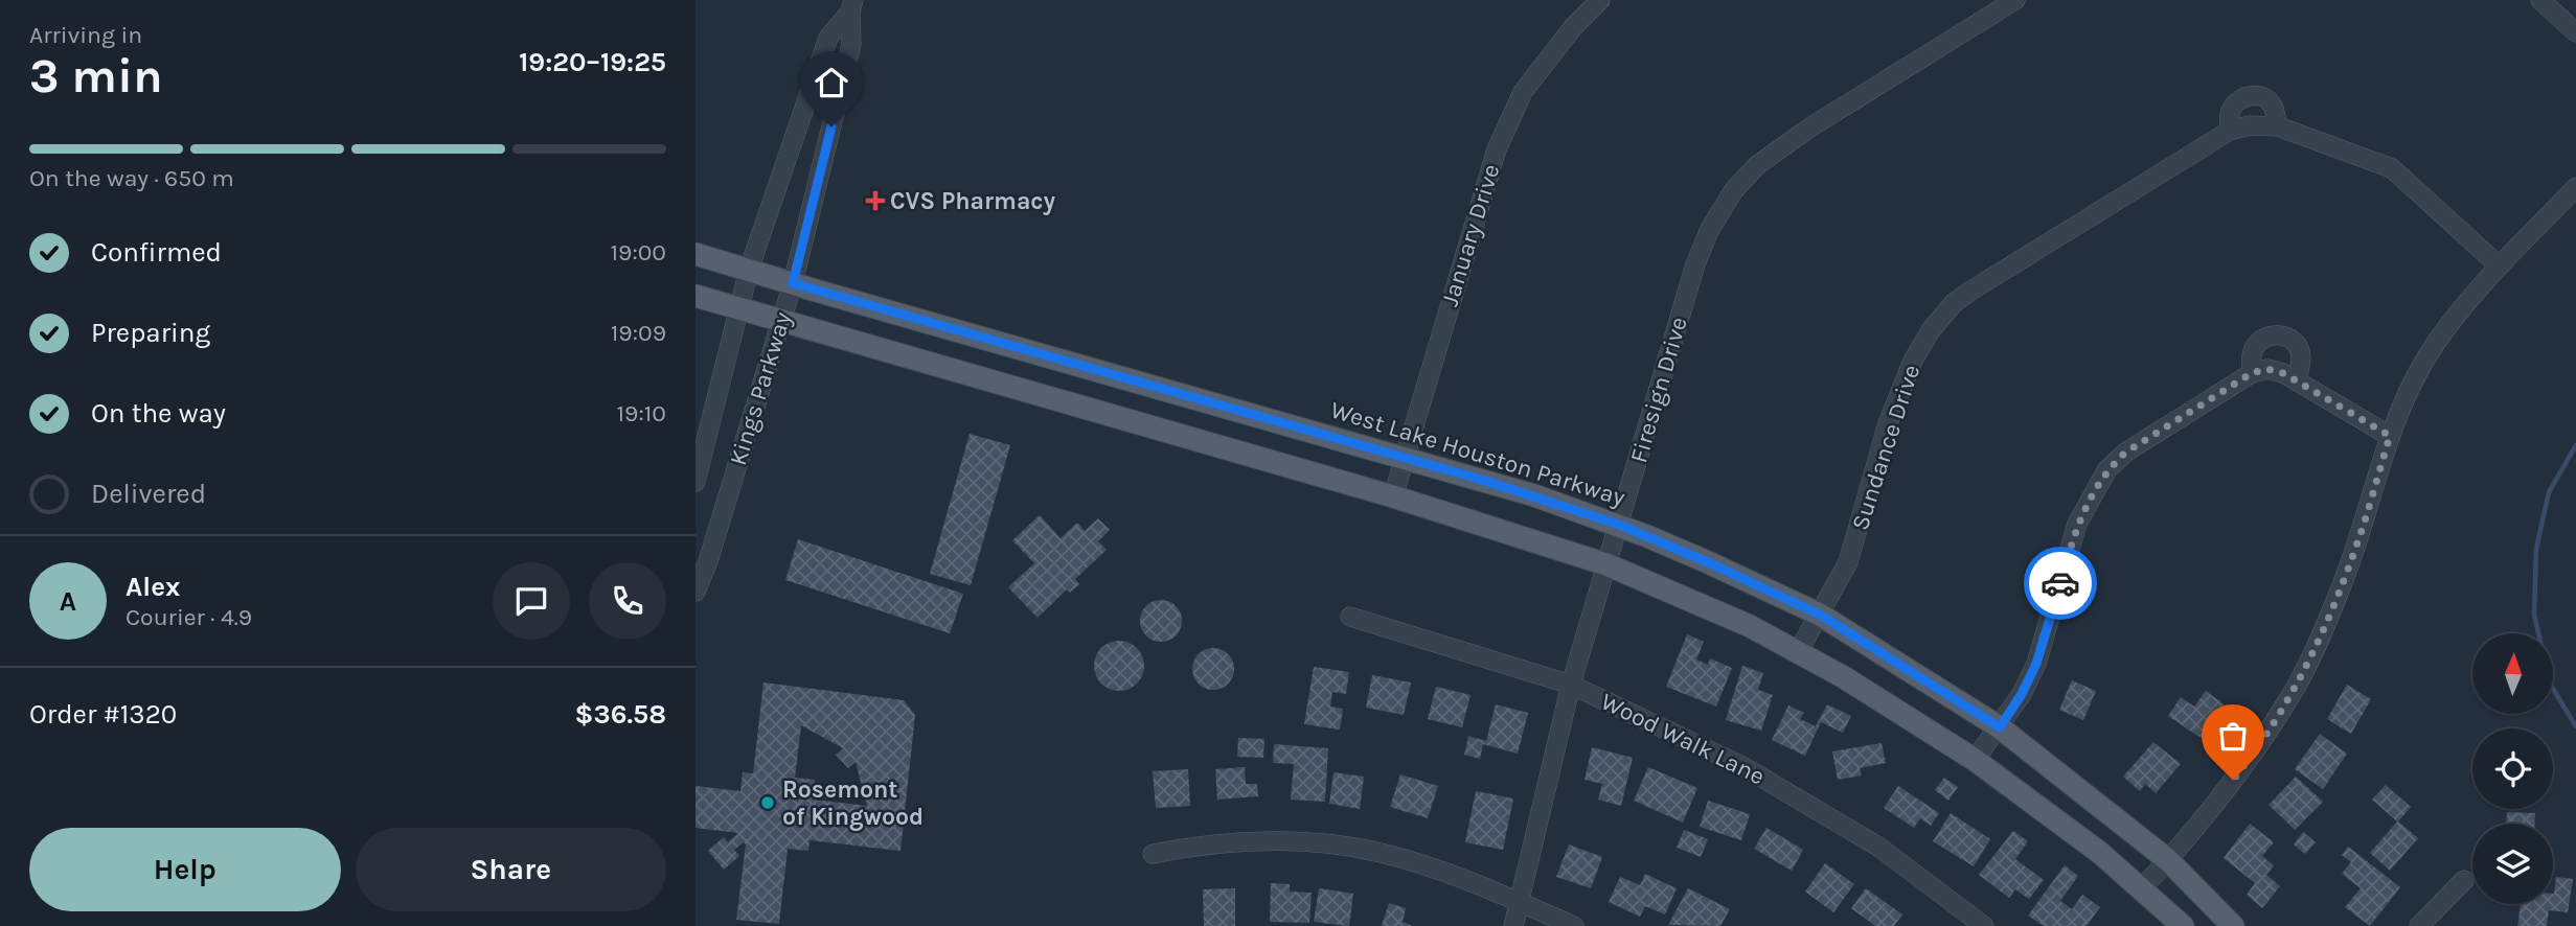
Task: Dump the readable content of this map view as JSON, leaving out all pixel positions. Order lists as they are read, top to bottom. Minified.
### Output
{"streets":{"main road":["West Lake Houston Parkway"],"street":["January Drive","Kings Parkway","Firesign Drive","Sundance Drive","Wood Walk Lane"]},"crossings":[["January Drive","West Lake Houston Parkway"],["Kings Parkway","West Lake Houston Parkway"],["Firesign Drive","West Lake Houston Parkway"],["Firesign Drive","Wood Walk Lane"],["Sundance Drive","West Lake Houston Parkway"]],"places":{"health":["CVS Pharmacy"],"other":["Rosemont of Kingwood"]},"north":"top","page":{"heading":["3 min","Arriving in","19:20–19:25"],"panel":["Alex","Courier · 4.9","Order #1320","$36.58"],"bar":"On the way · 650 m","list":[["Confirmed","19:00"],["Preparing","19:09"],["On the way","19:10"],"Delivered"],"round":"A","buttons":["Help","Share"]}}
